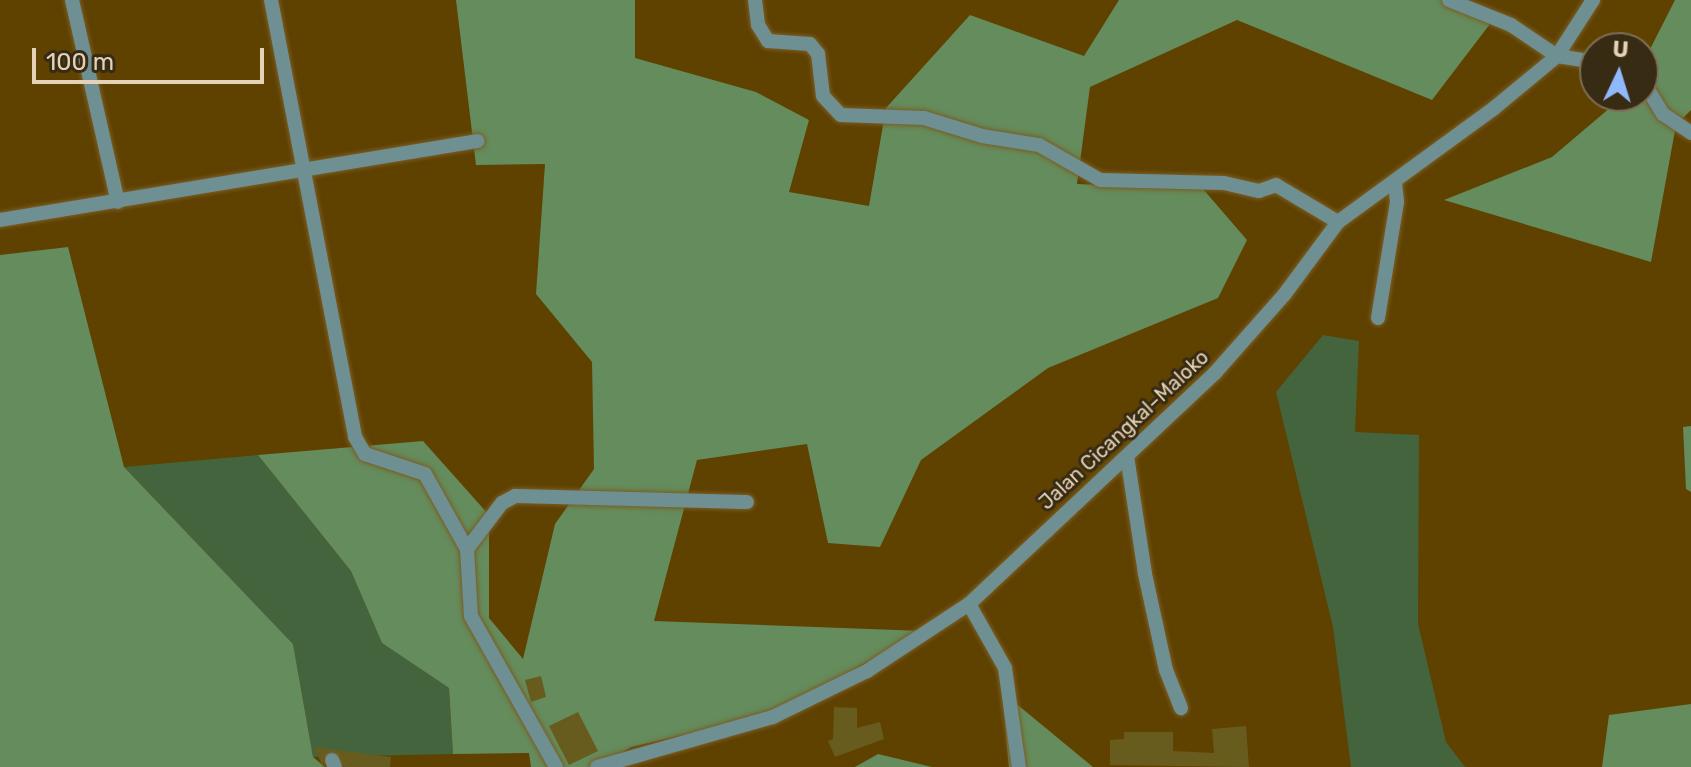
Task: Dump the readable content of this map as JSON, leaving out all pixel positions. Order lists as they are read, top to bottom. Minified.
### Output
{"streets":{"street":["Jalan Cicangkal–Maloko"]},"scale_bar":"100 m","north":"top"}
